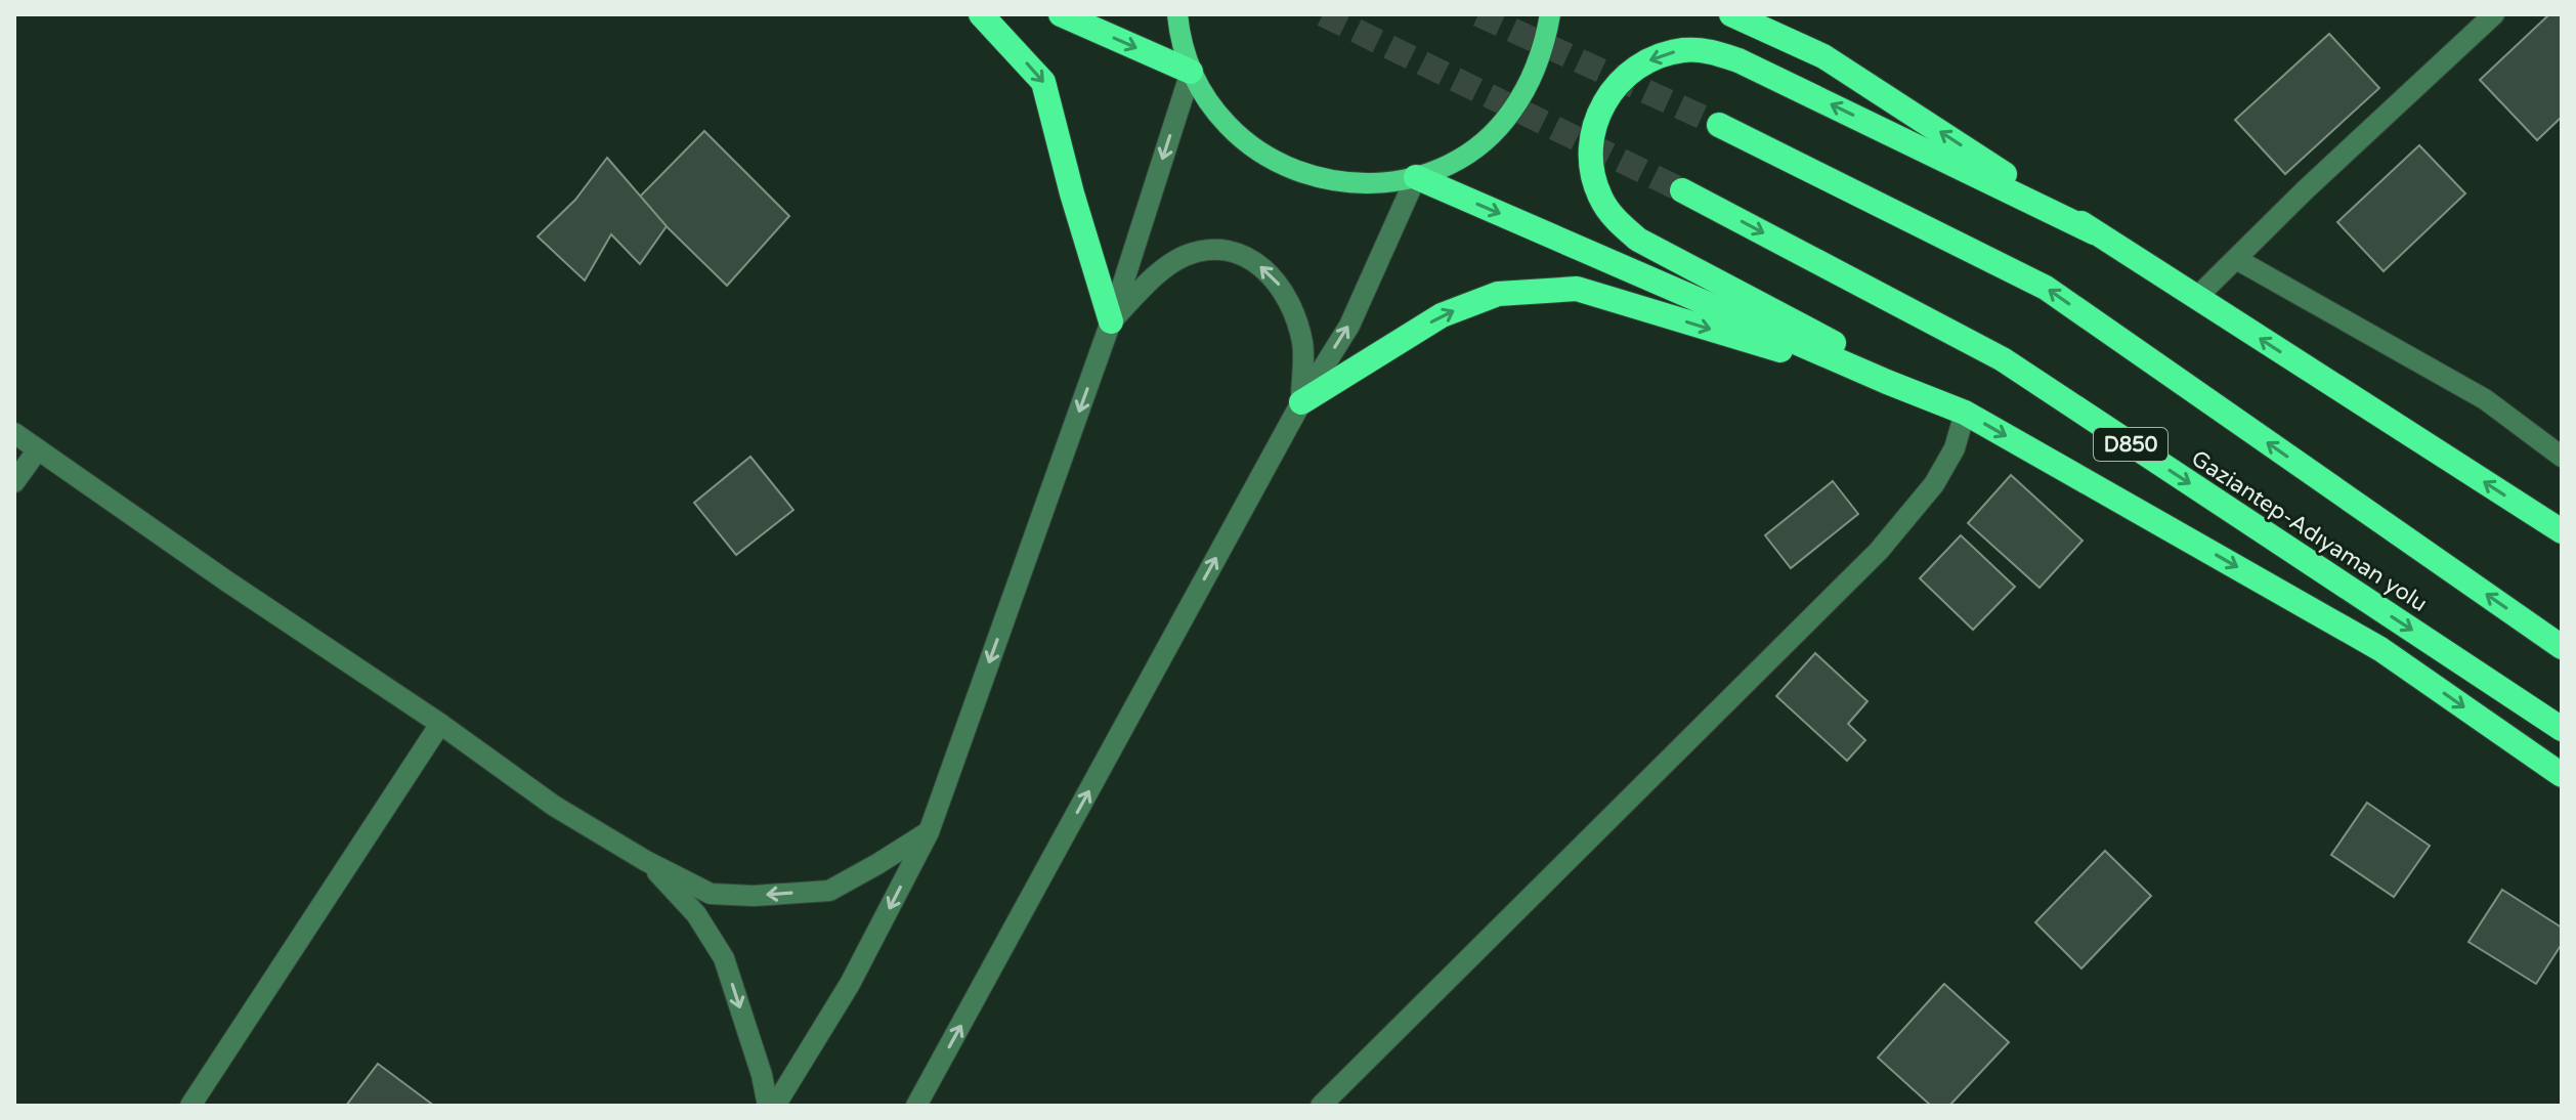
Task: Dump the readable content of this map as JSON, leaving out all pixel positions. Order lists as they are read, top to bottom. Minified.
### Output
{"streets":{"highway":["D850","Gaziantep-Adıyaman yolu"]}}
